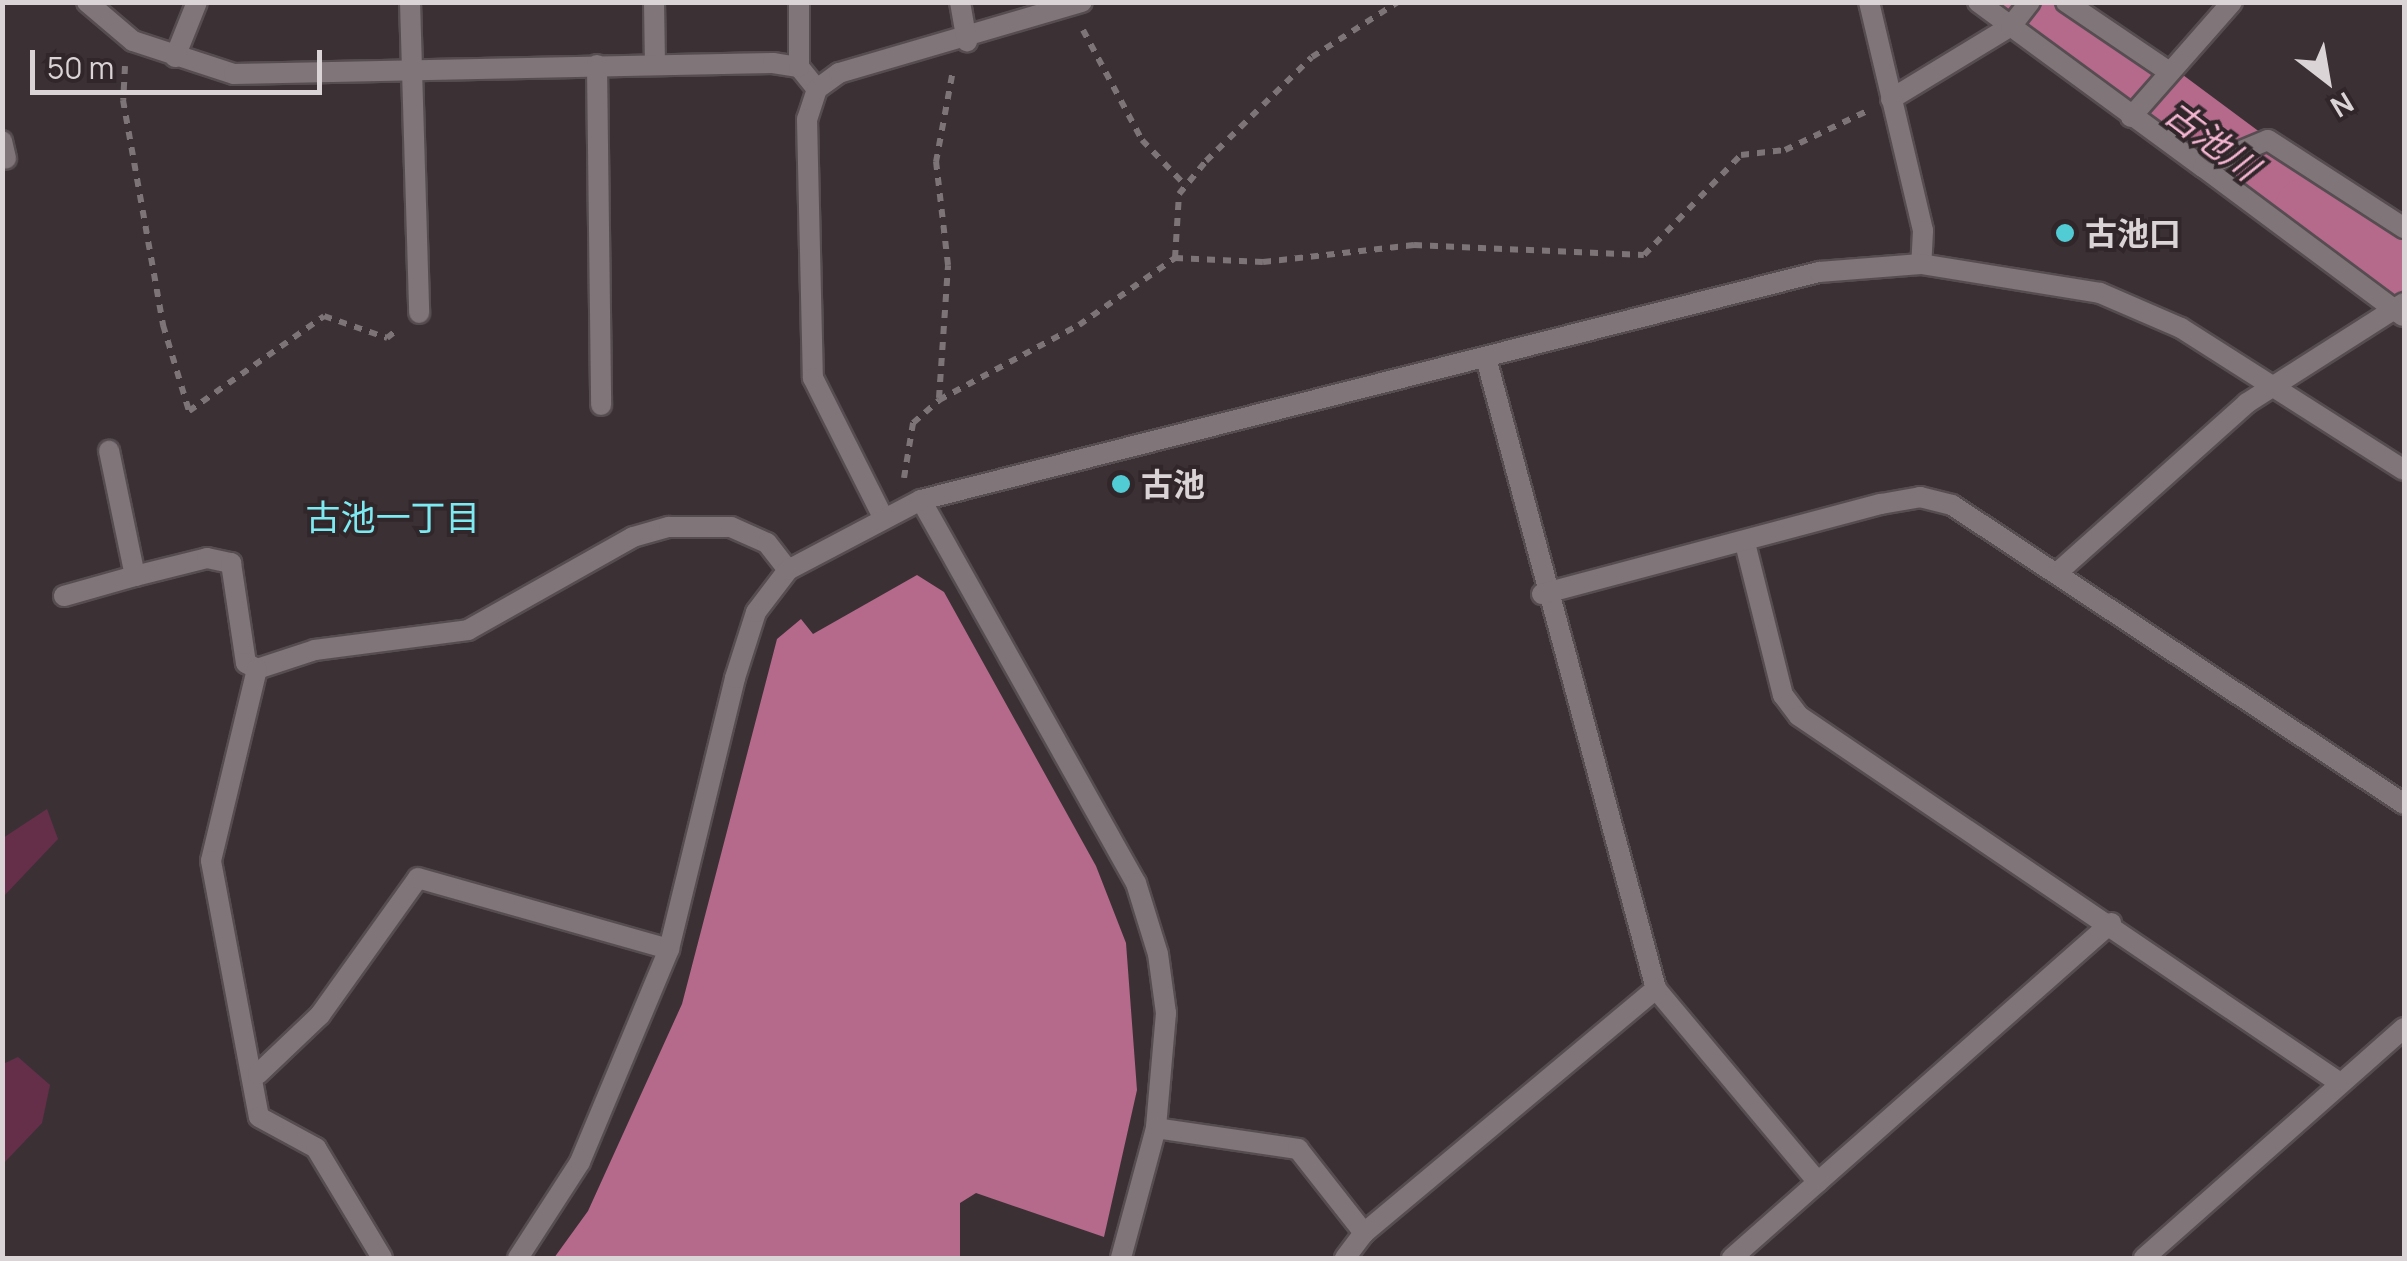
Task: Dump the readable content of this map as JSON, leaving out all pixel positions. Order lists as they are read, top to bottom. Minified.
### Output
{"districts":["古池一丁目"],"water":["古池川"],"places":["古池口","古池"],"scale_bar":"50 m","north":"bottom right"}
